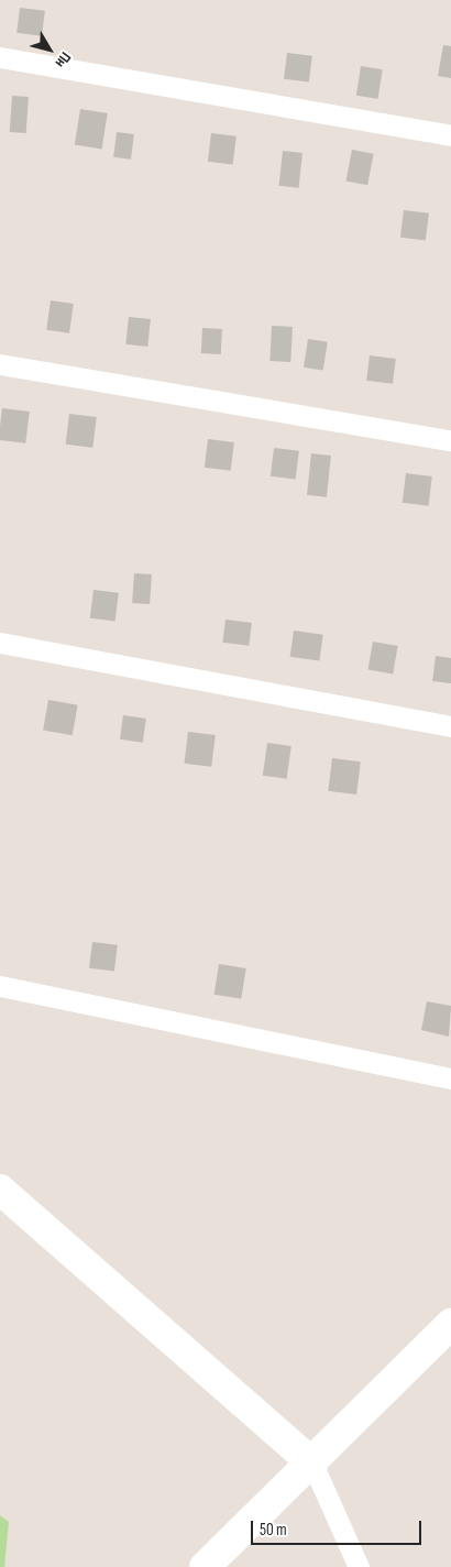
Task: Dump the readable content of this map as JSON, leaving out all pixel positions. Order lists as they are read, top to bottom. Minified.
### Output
{"scale_bar":"50 m","north":"bottom right"}
